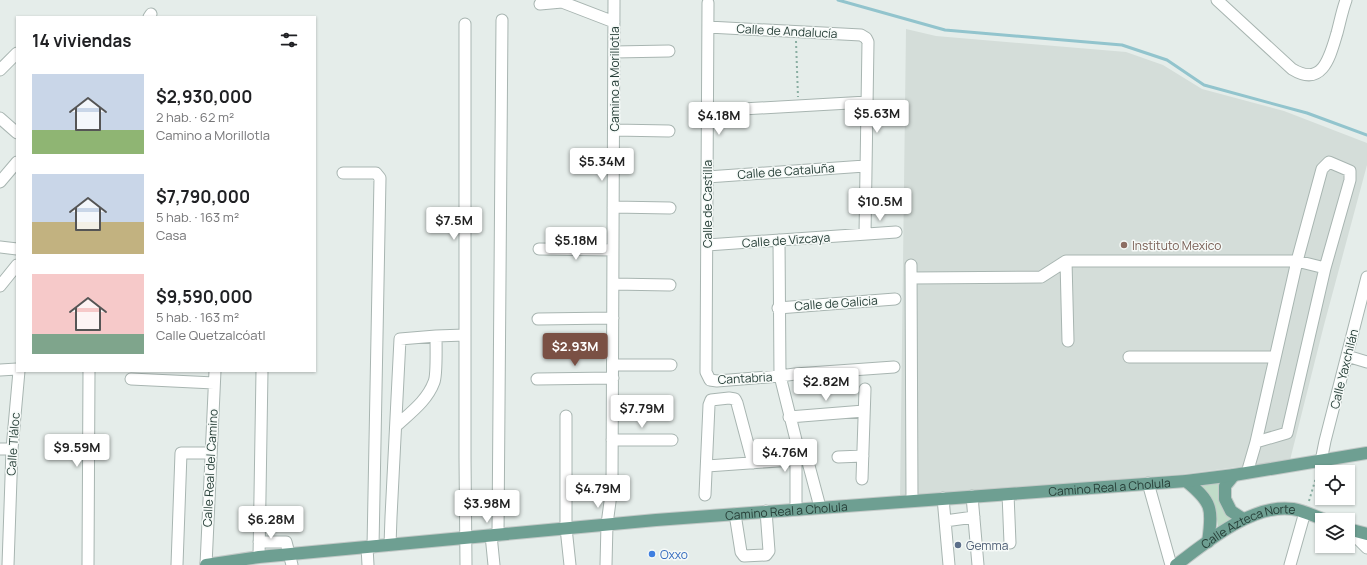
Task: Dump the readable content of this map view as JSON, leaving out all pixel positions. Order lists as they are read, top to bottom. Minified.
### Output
{"streets":{"main road":["Camino Real a Cholula","Calle Azteca Norte"],"street":["Calle de Andalucía","Camino a Morillotla","Calle de Cataluña","Calle de Castilla","Calle de Vizcaya","Calle de Galicia","Calle Yaxchilán","Cantabria","Calle Tláloc","Calle Real del Camino"]},"crossings":[["Calle de Andalucía","Calle de Castilla"],["Camino a Morillotla","Camino Real a Cholula"],["Calle de Cataluña","Calle de Castilla"],["Calle de Castilla","Calle de Vizcaya"],["Calle de Castilla","Cantabria"],["Calle Yaxchilán","Camino Real a Cholula"],["Calle Real del Camino","Camino Real a Cholula"]],"places":["Instituto Mexico","Gemma","Oxxo"],"page":{"heading":"14 viviendas","list":[{"name":"$2,930,000","note":"2 hab. · 62 m² · Camino a Morillotla"},{"name":"$7,790,000","note":"5 hab. · 163 m² · Casa"},{"name":"$9,590,000","note":"5 hab. · 163 m² · Calle Quetzalcóatl"}],"price":["$5.63M","$4.18M","$5.34M","$10.5M","$7.5M","$5.18M","$2.93M","$2.82M","$7.79M","$9.59M","$4.76M","$4.79M","$3.98M","$6.28M"]}}
